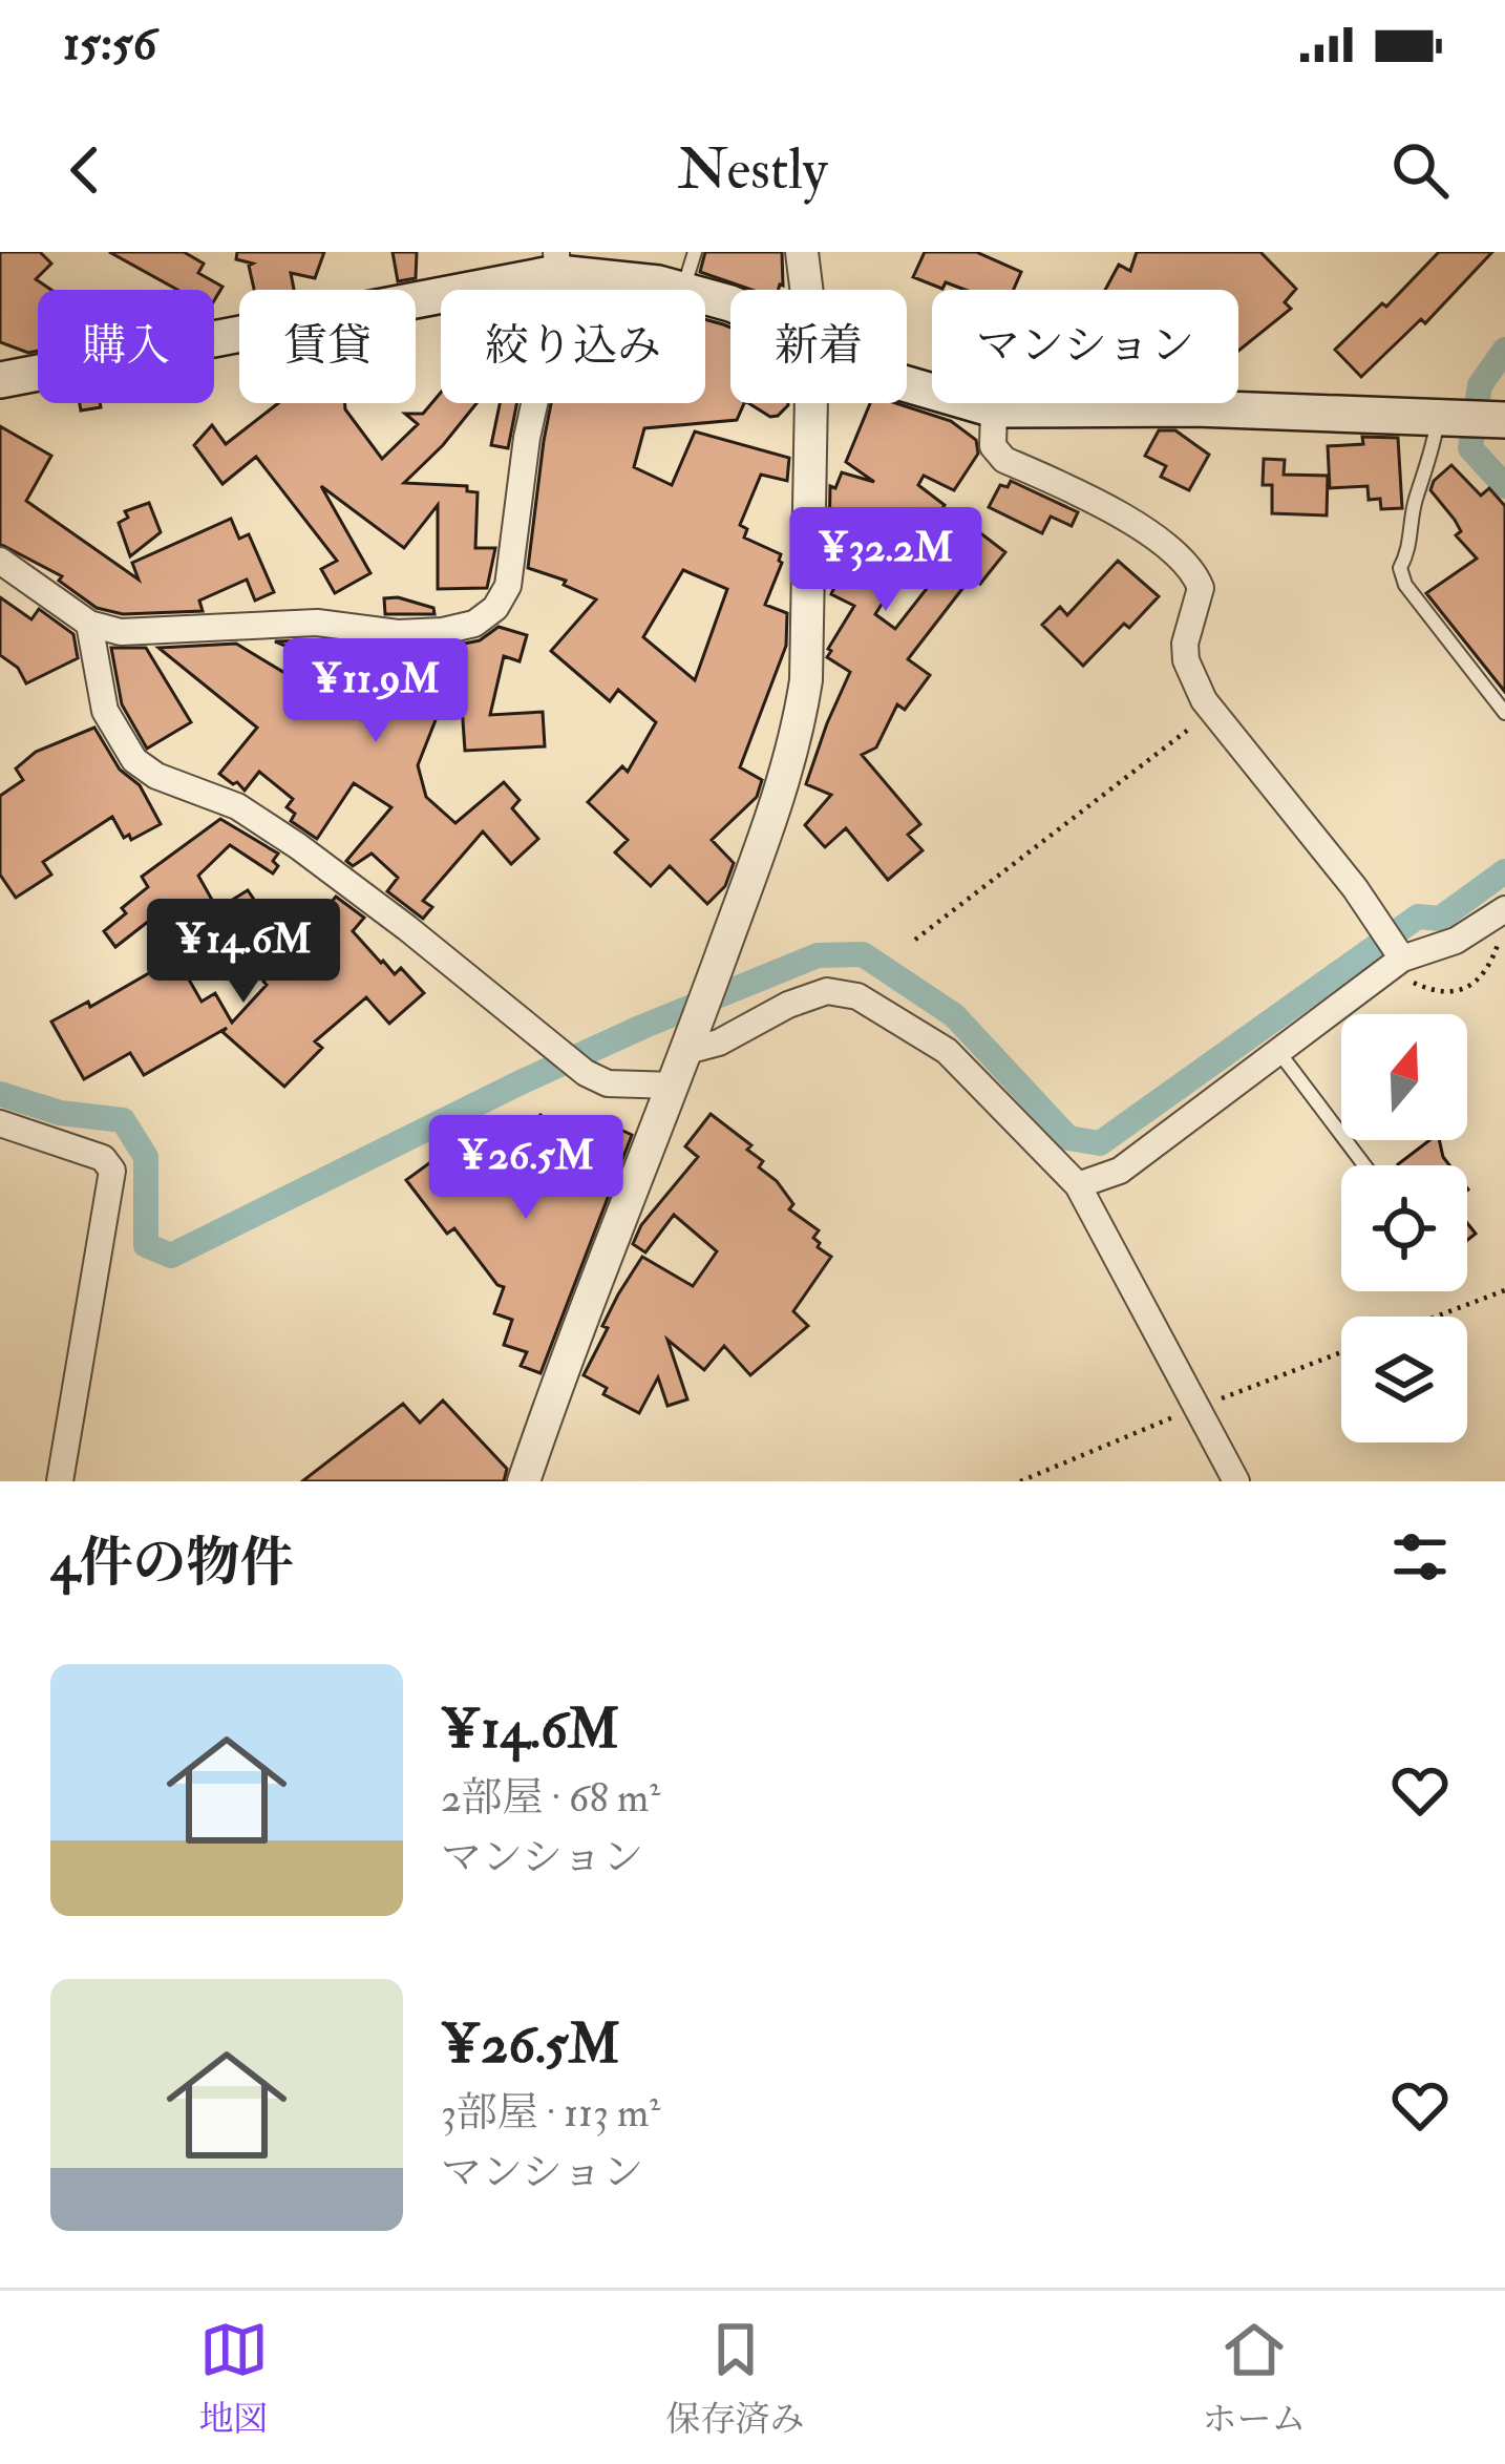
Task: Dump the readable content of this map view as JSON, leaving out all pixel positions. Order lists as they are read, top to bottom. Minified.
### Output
{"north":"top","page":{"status":"15:56","header":"Nestly","chip":["購入","賃貸","絞り込み","新着","マンション"],"price":["¥32.2M","¥11.9M","¥14.6M","¥26.5M"],"heading":"4件の物件","list":[{"name":"¥14.6M","note":"2部屋 · 68 m² · マンション"},{"name":"¥26.5M","note":"3部屋 · 113 m² · マンション"}],"tabs":["地図","保存済み","ホーム"]}}
